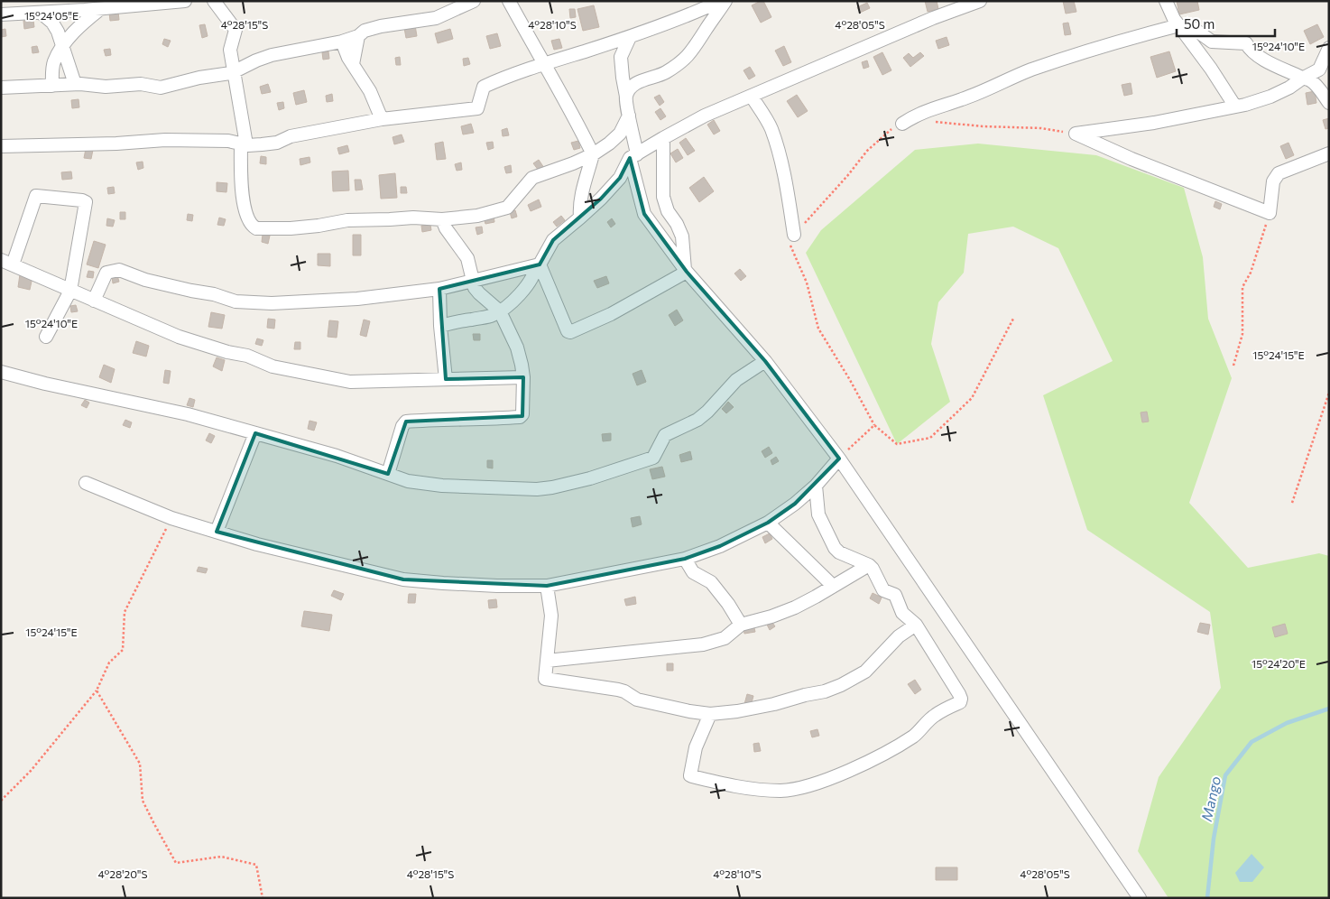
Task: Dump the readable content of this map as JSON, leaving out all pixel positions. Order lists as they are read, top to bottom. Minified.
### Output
{"water":["Mango"],"scale_bar":"50 m","coordinates":["15°24'05\"E","4°28'15\"S","4°28'10\"S","4°28'05\"S","15°24'10\"E","15°24'15\"E","15°24'20\"E","4°28'20\"S"]}
